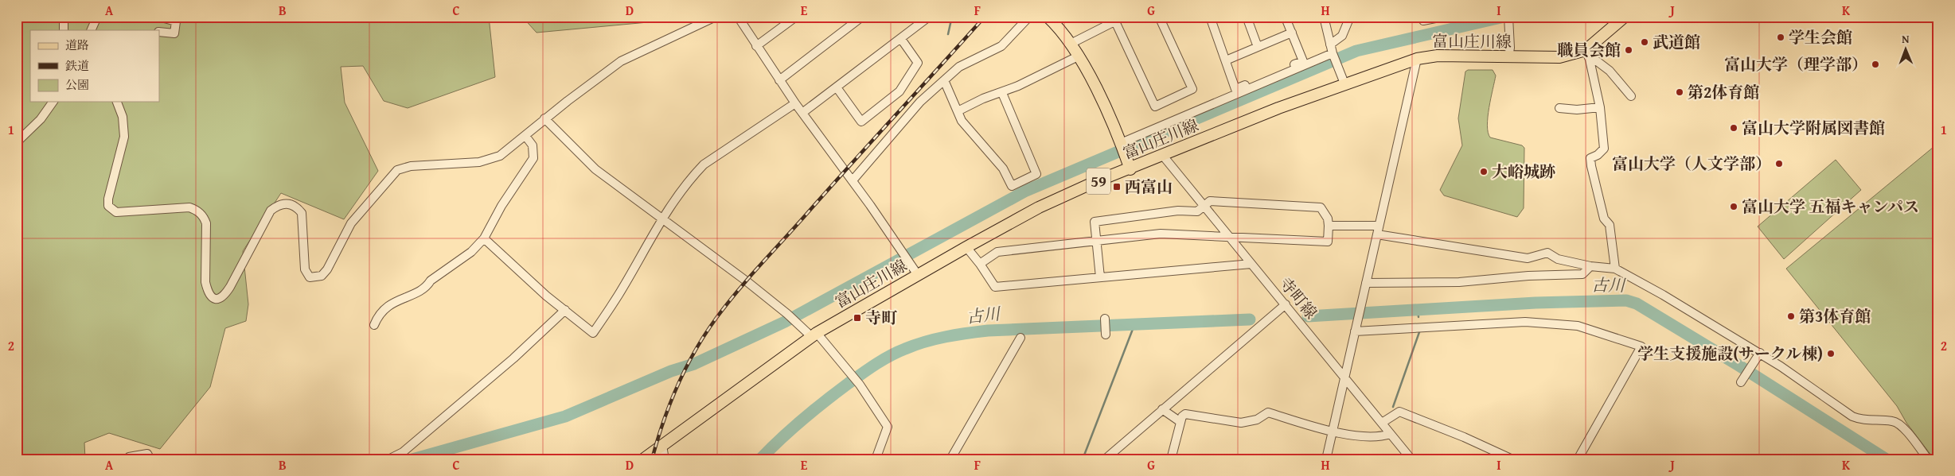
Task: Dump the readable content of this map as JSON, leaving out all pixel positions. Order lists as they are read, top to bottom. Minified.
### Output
{"streets":{"main road":["富山庄川線","59"],"street":["寺町線"]},"crossings":[["富山庄川線","寺町線"]],"water":["古川"],"places":{"other":["学生会館","武道館","職員会館","富山大学（理学部）","第2体育館","富山大学附属図書館","富山大学（人文学部）","大峪城跡","富山大学 五福キャンパス","第3体育館","学生支援施設(サークル棟)"],"transit":["西富山","寺町"]},"legend":["道路","鉄道","公園"],"north":"top","grid":{"columns":["A","B","C","D","E","F","G","H","I","J","K"],"rows":["1","2"]}}
